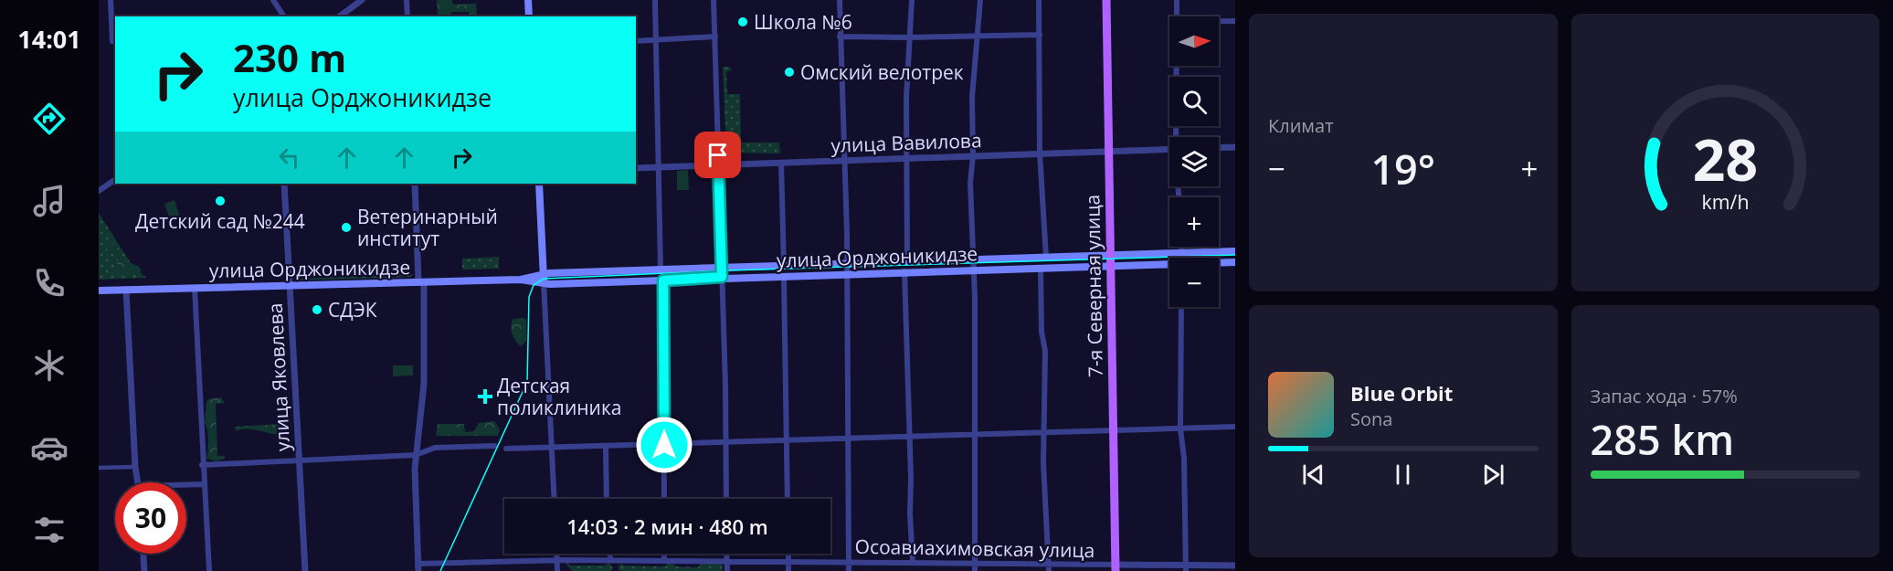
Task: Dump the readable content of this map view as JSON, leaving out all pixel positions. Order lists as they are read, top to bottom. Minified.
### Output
{"streets":{"main road":["улица Орджоникидзе","7-я Северная улица"],"street":["улица Вавилова","улица Яковлева","Осоавиахимовская улица"]},"crossings":[["улица Вавилова","7-я Северная улица"],["улица Орджоникидзе","7-я Северная улица"],["улица Орджоникидзе","улица Яковлева"],["7-я Северная улица","Осоавиахимовская улица"]],"places":{"other":["Школа №6","Омский велотрек","Детский сад №244","Ветеринарный институт","СДЭК"],"health":["Детская поликлиника"]},"north":"right","page":{"tabs":"14:01","tile":["Климат",["Запас хода · 57%","285 km"]],"map_buttons":["+","−"],"turn":["230 m","улица Орджоникидзе"],"heat":["−","19°","+"],"song":["Blue Orbit","Sona"],"limit":"30","trip":"14:03 · 2 мин · 480 m","gauge":["28","km/h"]}}
